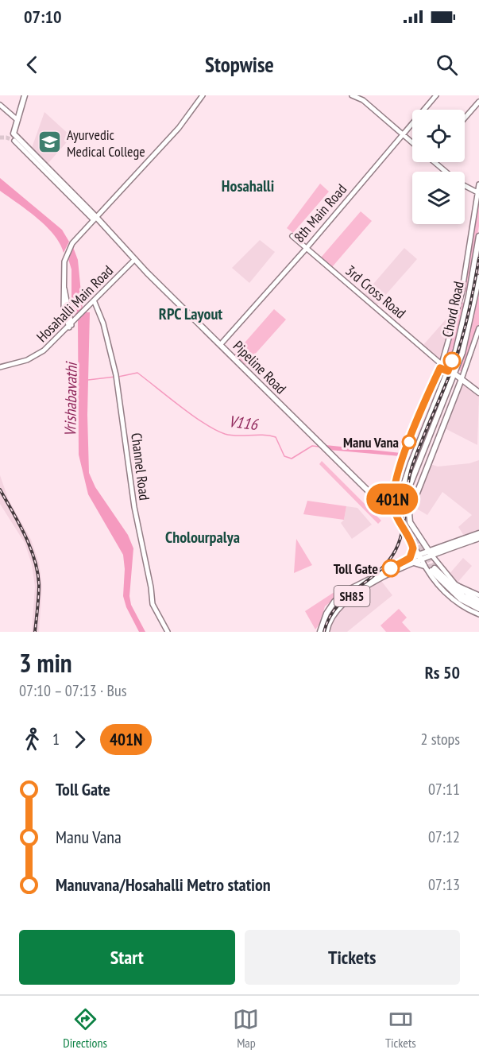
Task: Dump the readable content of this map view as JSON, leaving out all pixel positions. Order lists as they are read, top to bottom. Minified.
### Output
{"streets":{"main road":["Chord Road","Pipeline Road","SH85"],"street":["8th Main Road","3rd Cross Road","Hosahalli Main Road","Channel Road"]},"crossings":[["8th Main Road","3rd Cross Road"],["8th Main Road","Pipeline Road"],["Hosahalli Main Road","Pipeline Road"],["Hosahalli Main Road","Channel Road"]],"districts":["Hosahalli","RPC Layout","Cholourpalya"],"water":["Vrishabavathi","V116"],"places":{"school or university":["Ayurvedic Medical College"],"other":["Manu Vana","Toll Gate"]},"lines":["bus line 401N"],"page":{"status":"07:10","header":"Stopwise","on_map":"401N","heading":["3 min","07:10 – 07:13 · Bus","Rs 50"],"legs":["1","401N","2 stops"],"list":[{"name":"Toll Gate","value":"07:11"},{"name":"Manu Vana","value":"07:12"},{"name":"Manuvana/Hosahalli Metro station","value":"07:13"}],"buttons":["Start","Tickets"],"tabs":["Directions","Map","Tickets"]}}
